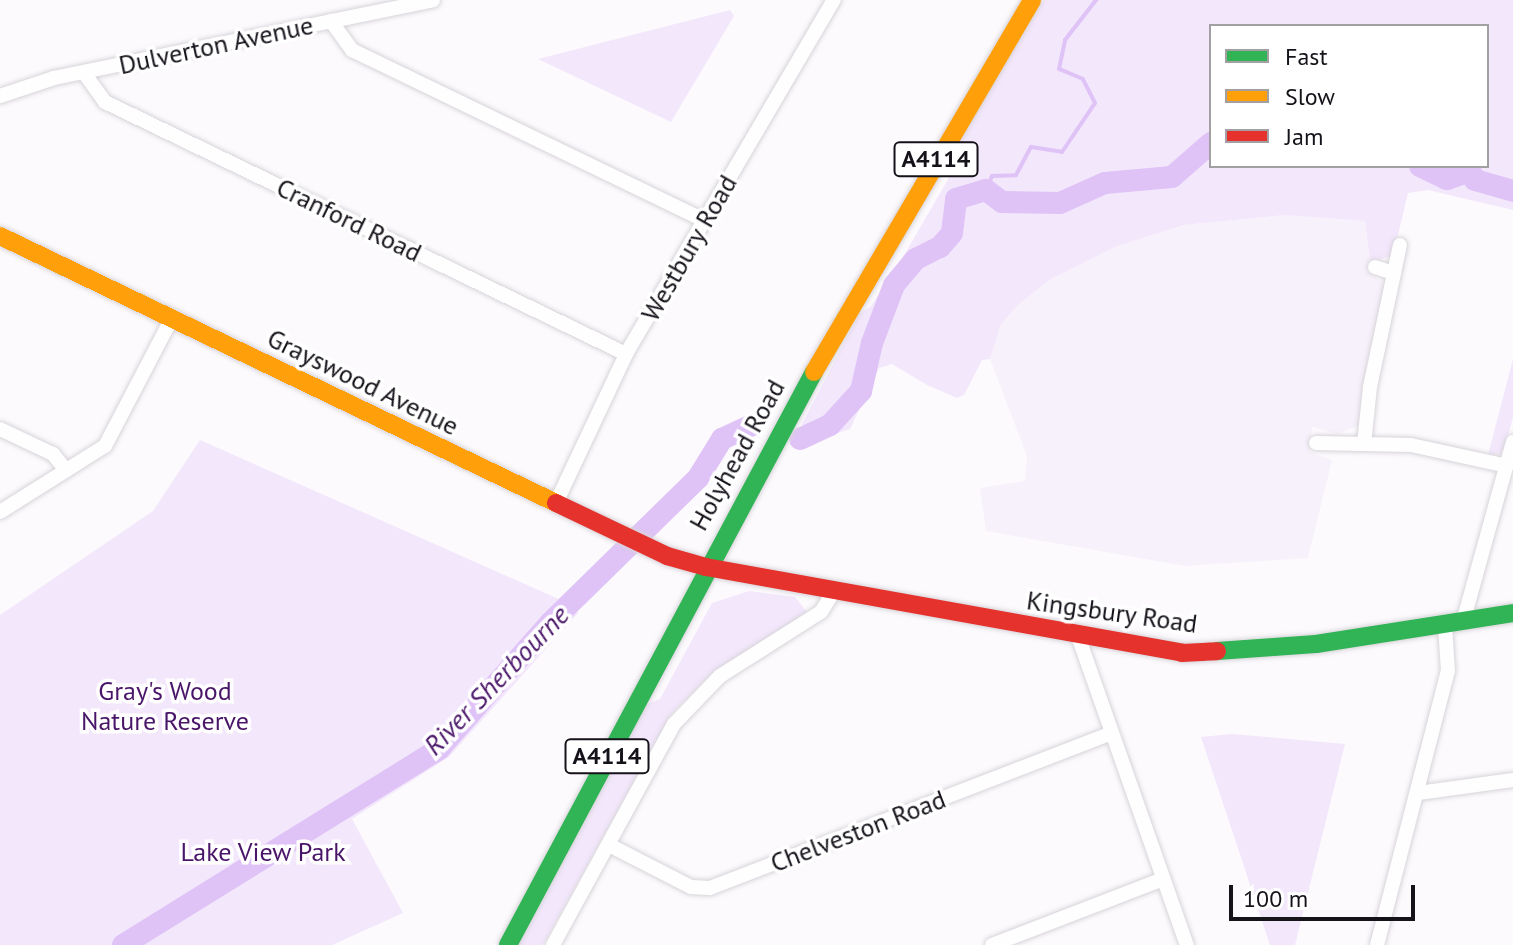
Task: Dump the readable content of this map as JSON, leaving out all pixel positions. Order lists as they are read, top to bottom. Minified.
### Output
{"streets":{"main road":["A4114","Grayswood Avenue","Holyhead Road","Kingsbury Road"],"street":["Dulverton Avenue","Cranford Road","Westbury Road","Chelveston Road"]},"crossings":[["Dulverton Avenue","Cranford Road"],["Cranford Road","Westbury Road"],["Westbury Road","Grayswood Avenue"],["Grayswood Avenue","Holyhead Road"],["Grayswood Avenue","Kingsbury Road"],["Holyhead Road","Kingsbury Road"]],"water":["River Sherbourne"],"parks":["Gray's Wood Nature Reserve","Lake View Park"],"legend":["Fast","Slow","Jam"],"scale_bar":"100 m"}
